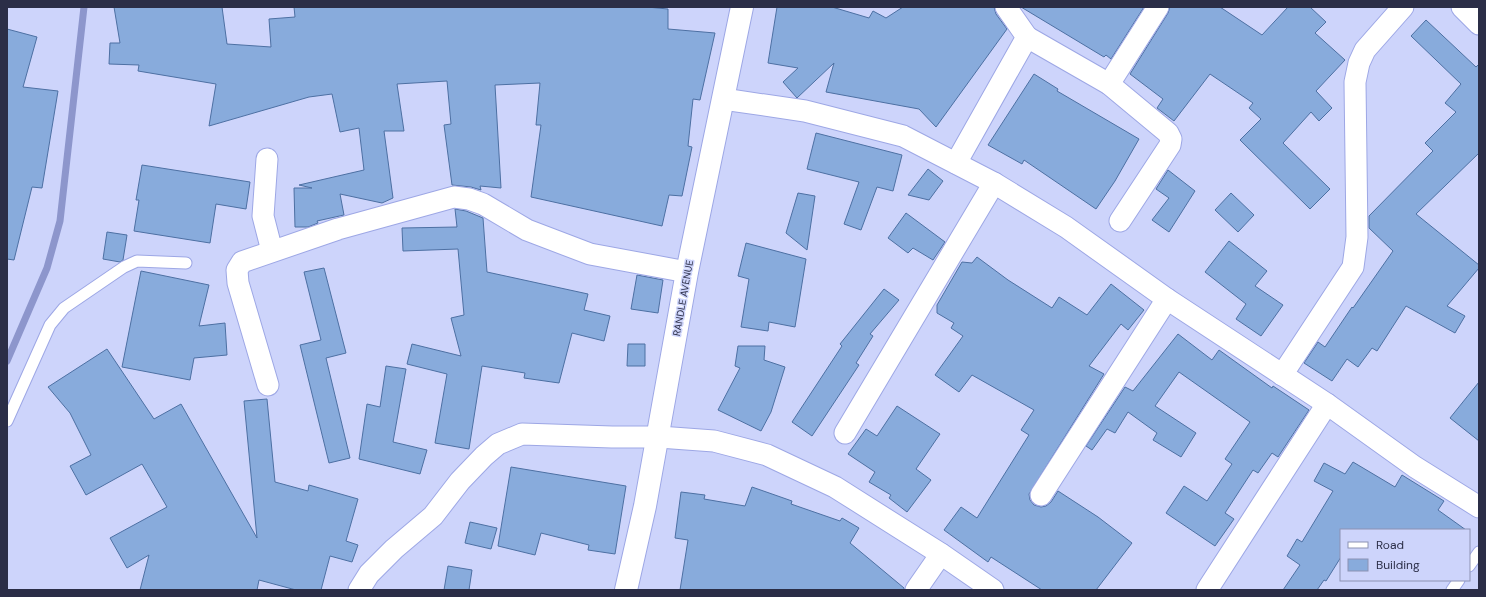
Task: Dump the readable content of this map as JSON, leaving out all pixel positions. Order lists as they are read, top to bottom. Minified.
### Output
{"streets":{"street":["RANDLE AVENUE"]},"legend":["Road","Building"]}
